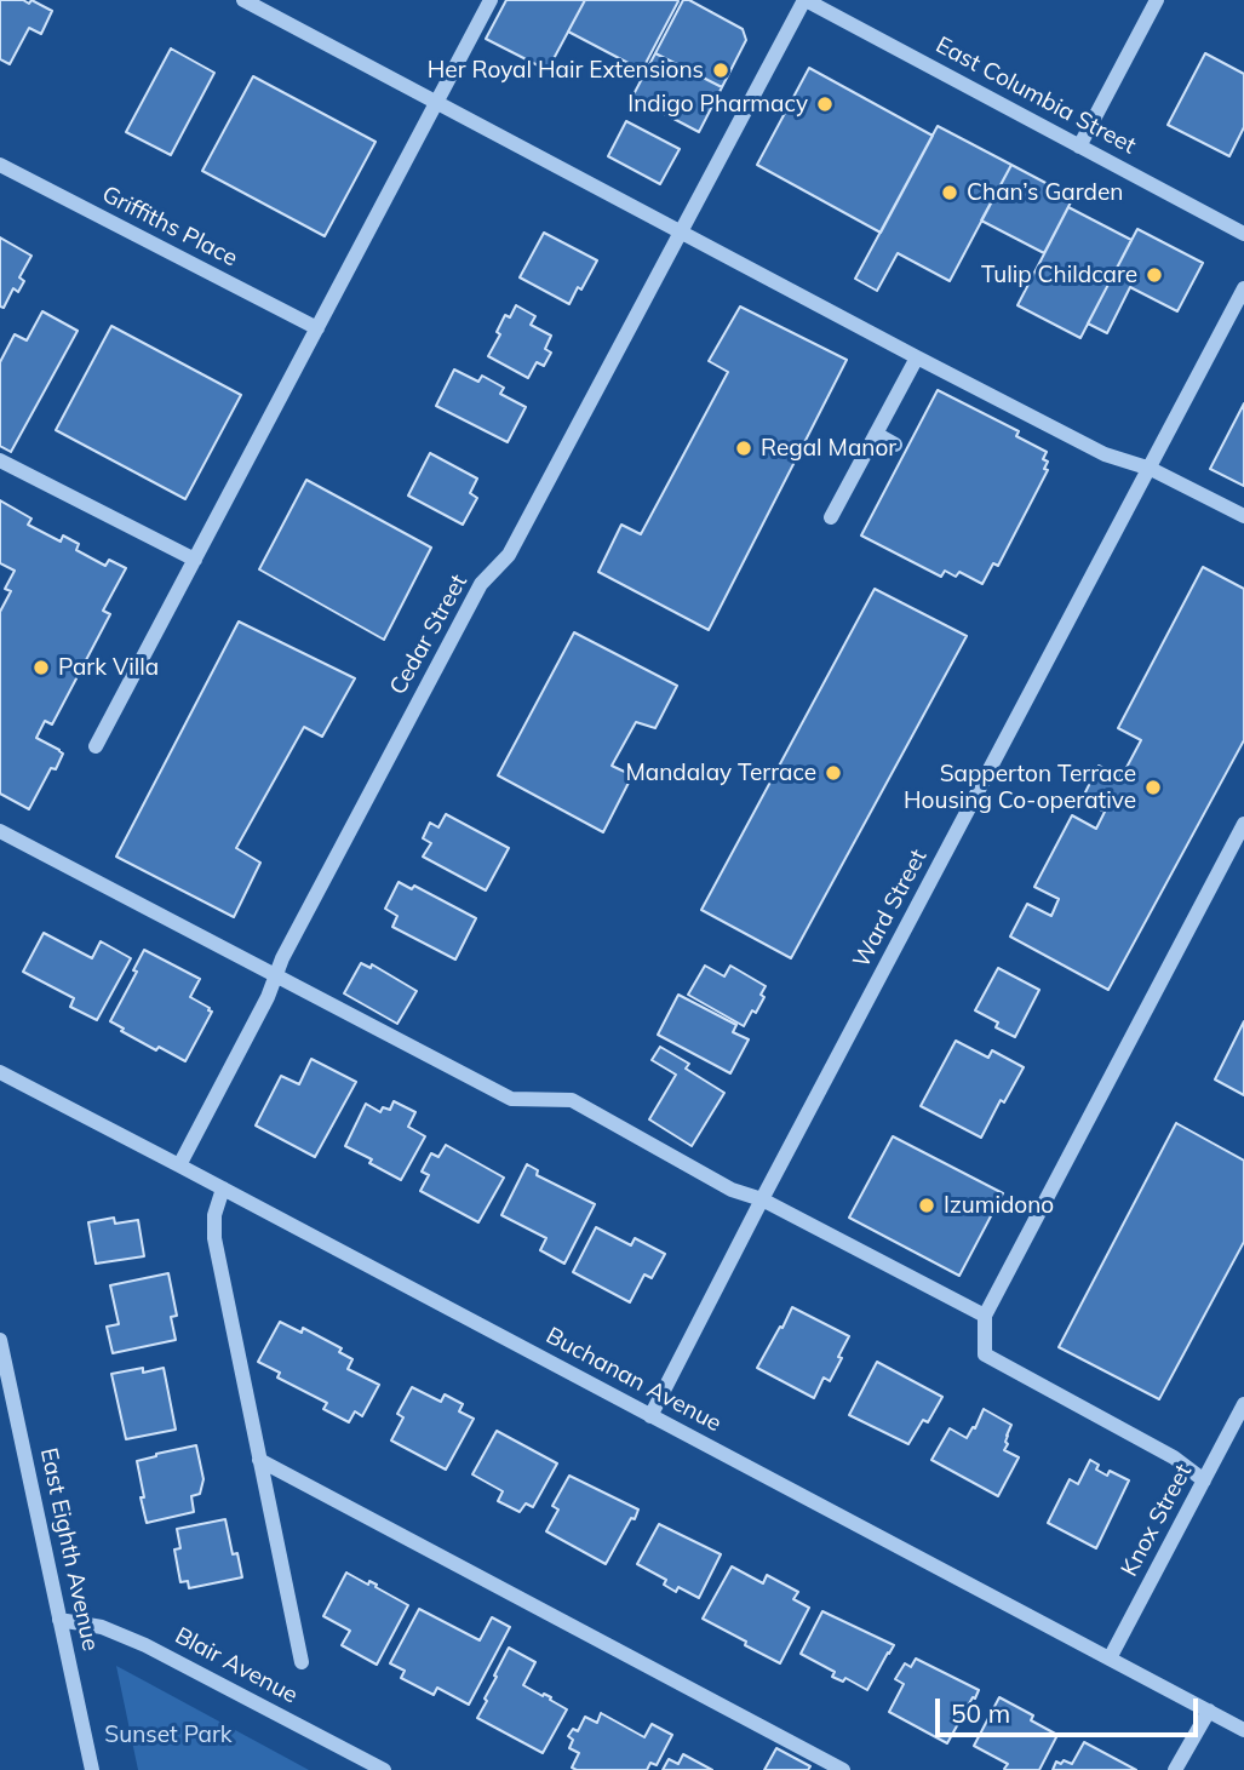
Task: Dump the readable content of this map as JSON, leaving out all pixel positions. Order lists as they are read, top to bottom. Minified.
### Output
{"streets":{"street":["East Columbia Street","Griffiths Place","Cedar Street","Ward Street","Buchanan Avenue","Knox Street","East Eighth Avenue","Blair Avenue"]},"crossings":[["East Columbia Street","Cedar Street"],["Cedar Street","Buchanan Avenue"],["Ward Street","Buchanan Avenue"],["Buchanan Avenue","Knox Street"],["East Eighth Avenue","Blair Avenue"]],"parks":["Sunset Park"],"places":["Her Royal Hair Extensions","Indigo Pharmacy","Chan’s Garden","Tulip Childcare","Regal Manor","Park Villa","Mandalay Terrace","Sapperton Terrace Housing Co-operative","Izumidono"],"scale_bar":"50 m"}
